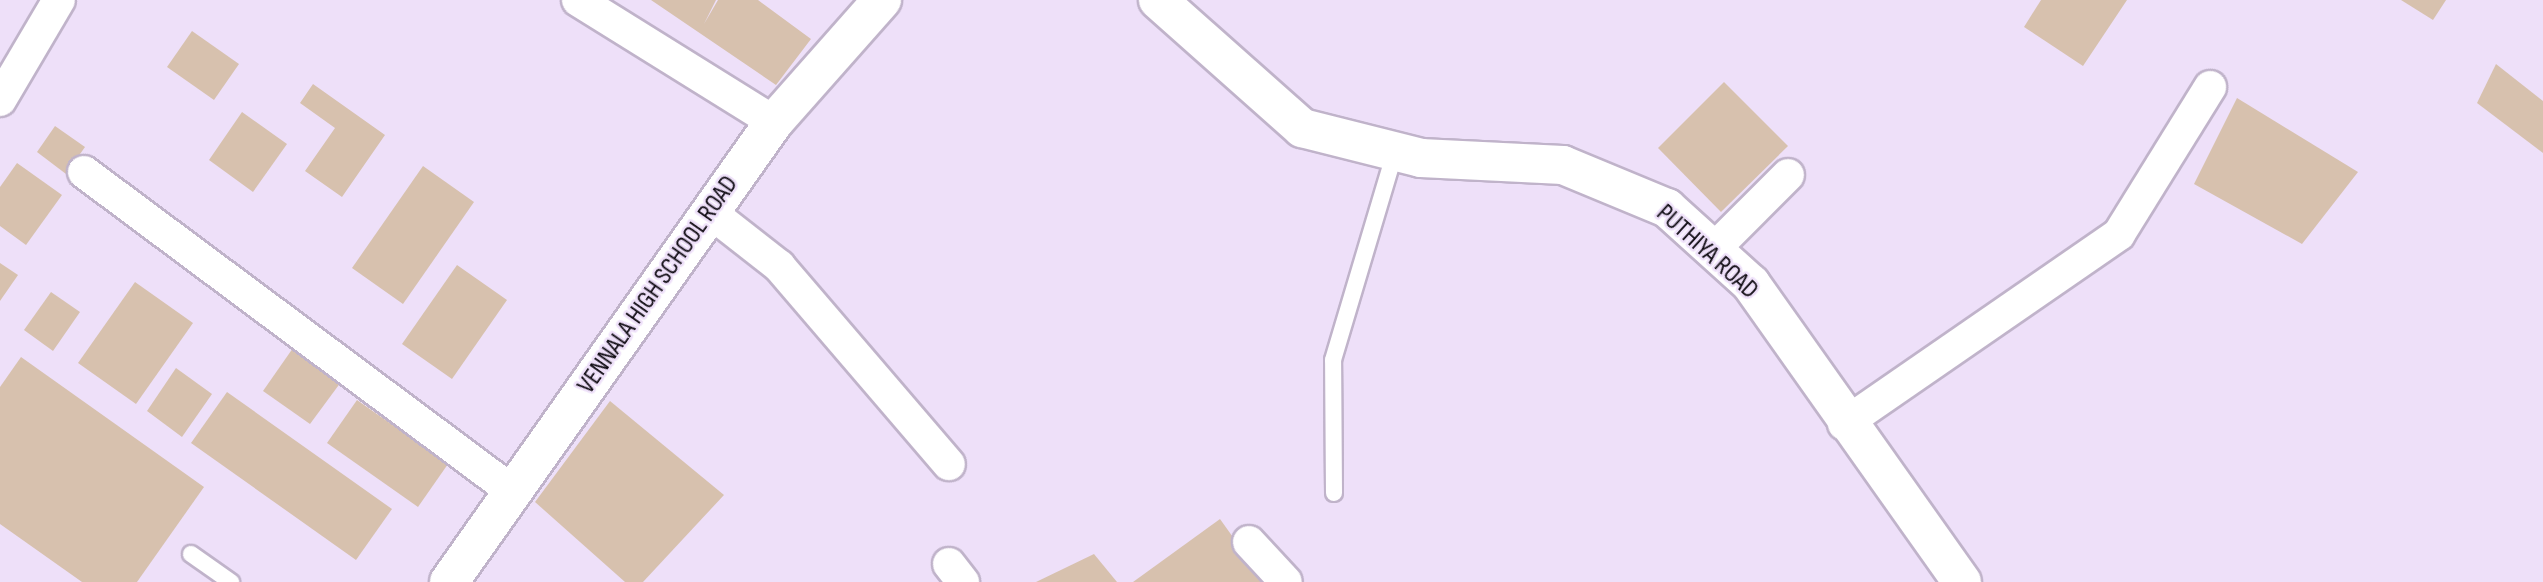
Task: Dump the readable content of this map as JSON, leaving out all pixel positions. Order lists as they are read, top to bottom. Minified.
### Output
{"streets":{"street":["PUTHIYA ROAD","VENNALA HIGH SCHOOL ROAD"]}}
